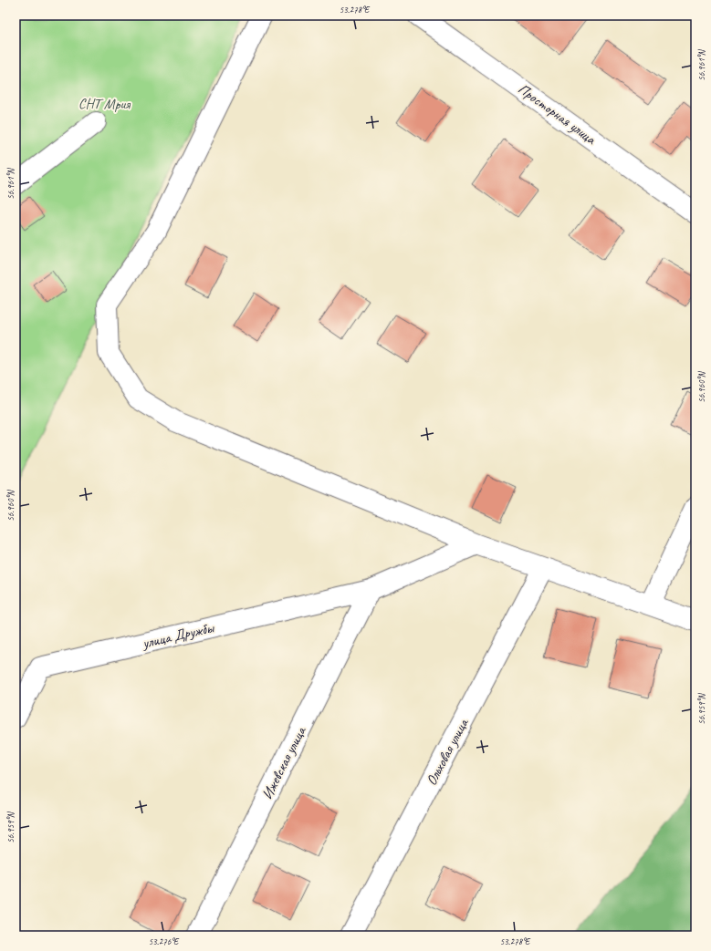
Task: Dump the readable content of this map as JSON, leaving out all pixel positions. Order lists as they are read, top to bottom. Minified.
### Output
{"streets":{"street":["Просторная улица","улица Дружбы","Ольховая улица","Ижевская улица"]},"crossings":[["улица Дружбы","Ижевская улица"]],"parks":["СНТ Мрия"],"coordinates":["53.278°E","56.961°N","56.960°N","56.959°N","53.276°E"]}
